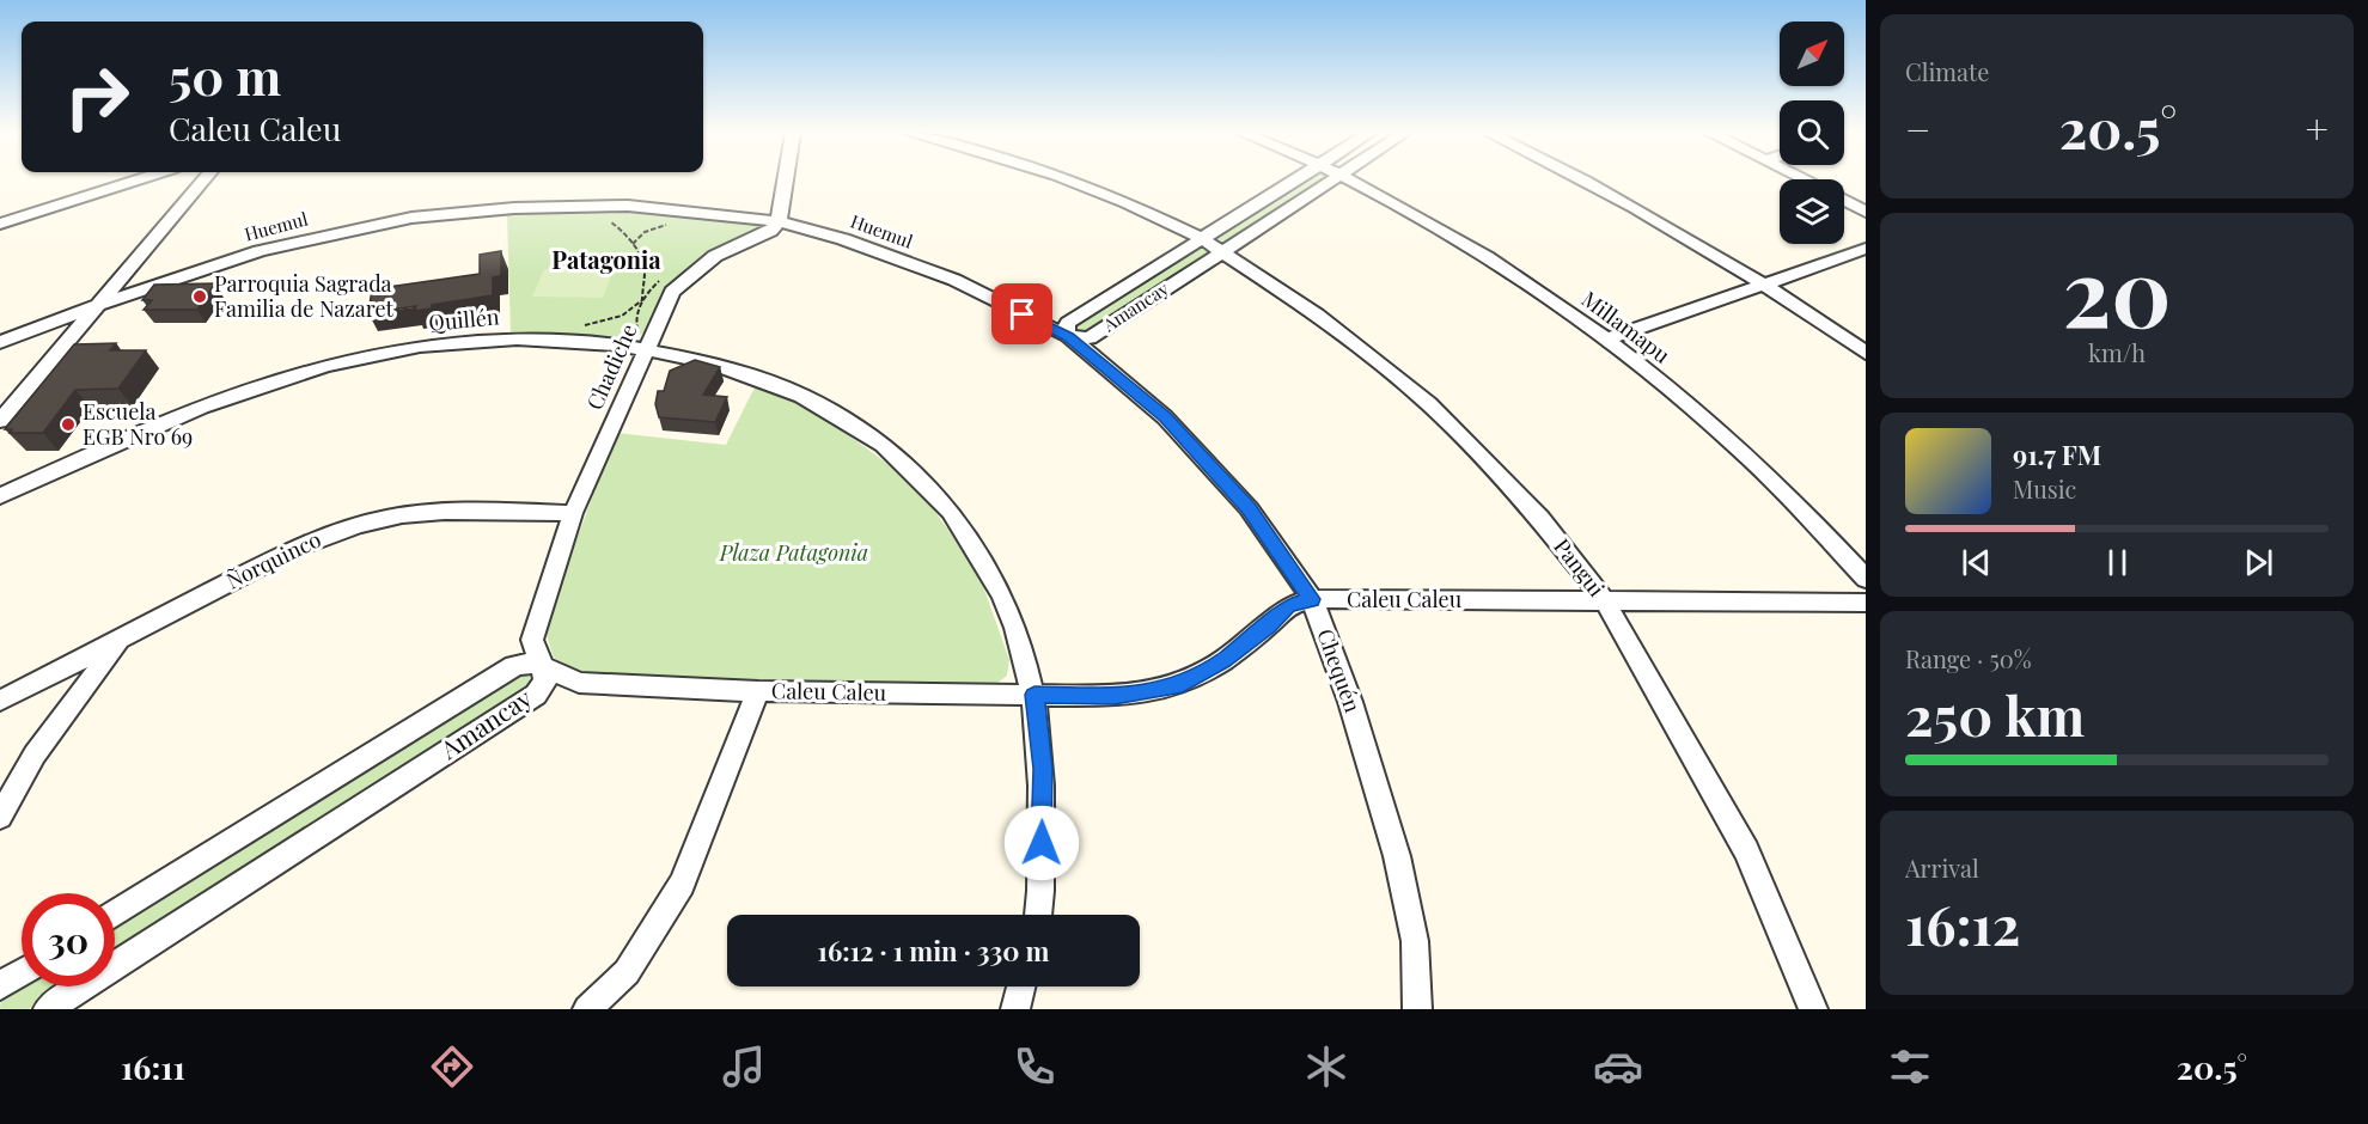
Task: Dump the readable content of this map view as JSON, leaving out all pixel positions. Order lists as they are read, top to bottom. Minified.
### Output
{"streets":{"street":["Huemul","Amancay","Quillén","Millamapu","Chadiche","Ñorquinco","Pangui","Caleu Caleu","Chequén"]},"crossings":[["Huemul","Amancay"],["Huemul","Chadiche"],["Huemul","Chequén"],["Amancay","Chadiche"],["Amancay","Pangui"],["Amancay","Caleu Caleu"],["Amancay","Chequén"],["Quillén","Chadiche"],["Quillén","Caleu Caleu"],["Chadiche","Ñorquinco"],["Chadiche","Caleu Caleu"],["Pangui","Caleu Caleu"],["Caleu Caleu","Chequén"]],"districts":["Patagonia"],"parks":["Plaza Patagonia"],"places":["Parroquia Sagrada Familia de Nazaret","Escuela EGB Nro 69"],"north":"top right","page":{"tile":["Climate",["20","km/h"],["Range · 50%","250 km"],["Arrival","16:12"]],"turn":["50 m","Caleu Caleu"],"heat":["−","20.5°","+"],"song":["91.7 FM","Music"],"limit":"30","trip":"16:12 · 1 min · 330 m","tabs":["16:11","20.5°"]}}
